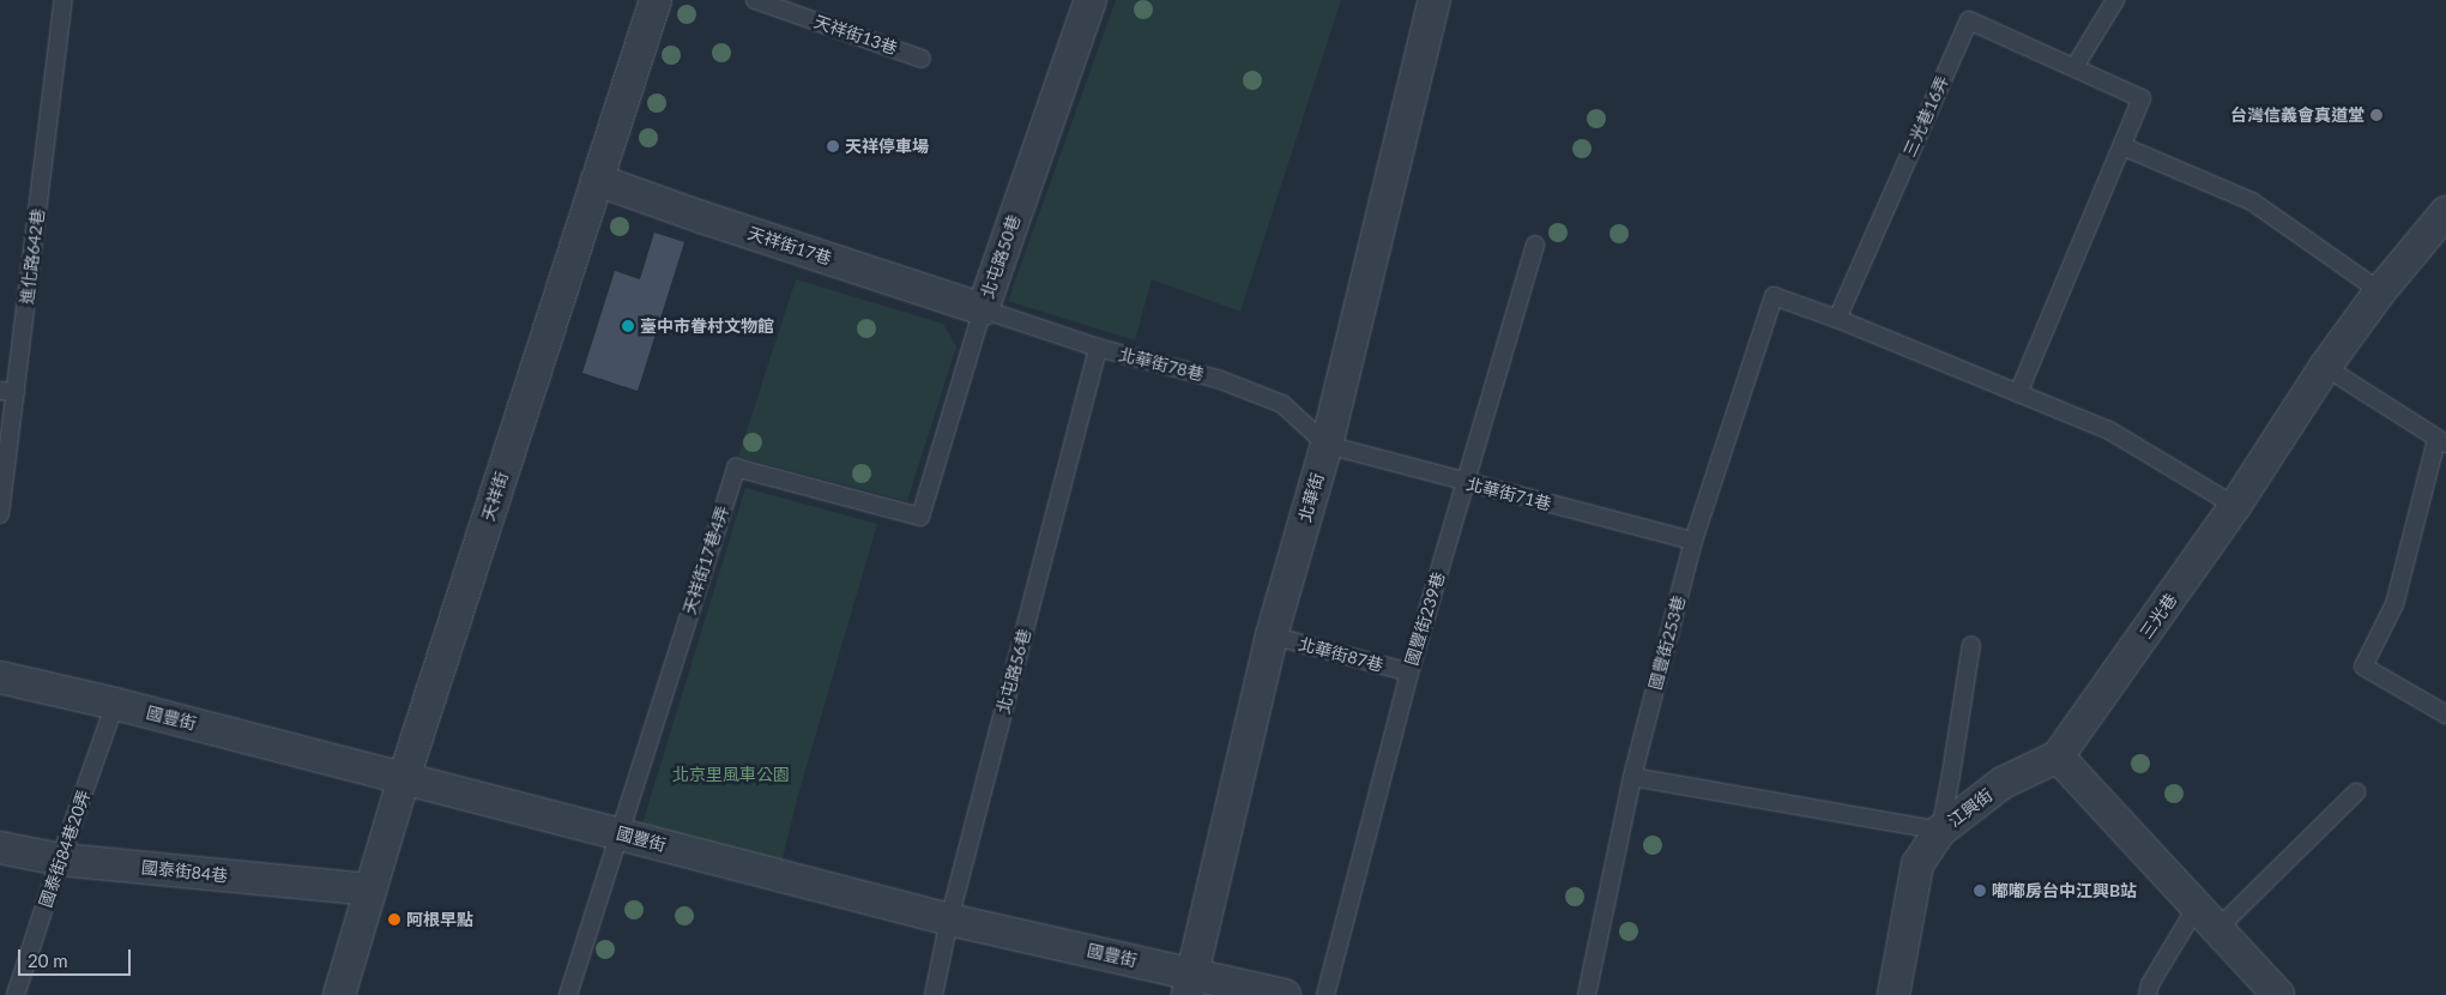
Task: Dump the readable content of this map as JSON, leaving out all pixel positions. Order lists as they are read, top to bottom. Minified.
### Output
{"streets":{"street":["天祥街17巷","北屯路50巷","天祥街","北華街","三光巷","國豐街","江興街","國泰街84巷"],"lane":["天祥街13巷","三光巷16弄","進化路642巷","北華街78巷","北華街71巷","天祥街17巷4弄","國豐街239巷","國豐街253巷","北華街87巷","北屯路56巷","國泰街84巷20弄"]},"crossings":[["三光巷16弄","國豐街253巷"],["天祥街17巷","北屯路50巷"],["天祥街17巷","北華街78巷"],["天祥街17巷","天祥街"],["北屯路50巷","北華街78巷"],["北屯路50巷","天祥街17巷4弄"],["北華街78巷","北華街71巷"],["北華街78巷","北華街"],["北華街78巷","北屯路56巷"],["北華街71巷","北華街"],["北華街71巷","國豐街239巷"],["北華街71巷","國豐街253巷"],["天祥街","國豐街"],["天祥街","國泰街84巷"],["北華街","北華街87巷"],["北華街","國豐街"],["天祥街17巷4弄","國豐街"],["三光巷","江興街"],["國豐街239巷","北華街87巷"],["北屯路56巷","國豐街"],["國豐街","國泰街84巷20弄"],["國泰街84巷20弄","國泰街84巷"]],"parks":["北京里風車公園"],"places":["台灣信義會真道堂","天祥停車場","臺中市眷村文物館","嘟嘟房台中江興B站","阿根早點"],"scale_bar":"20 m"}
